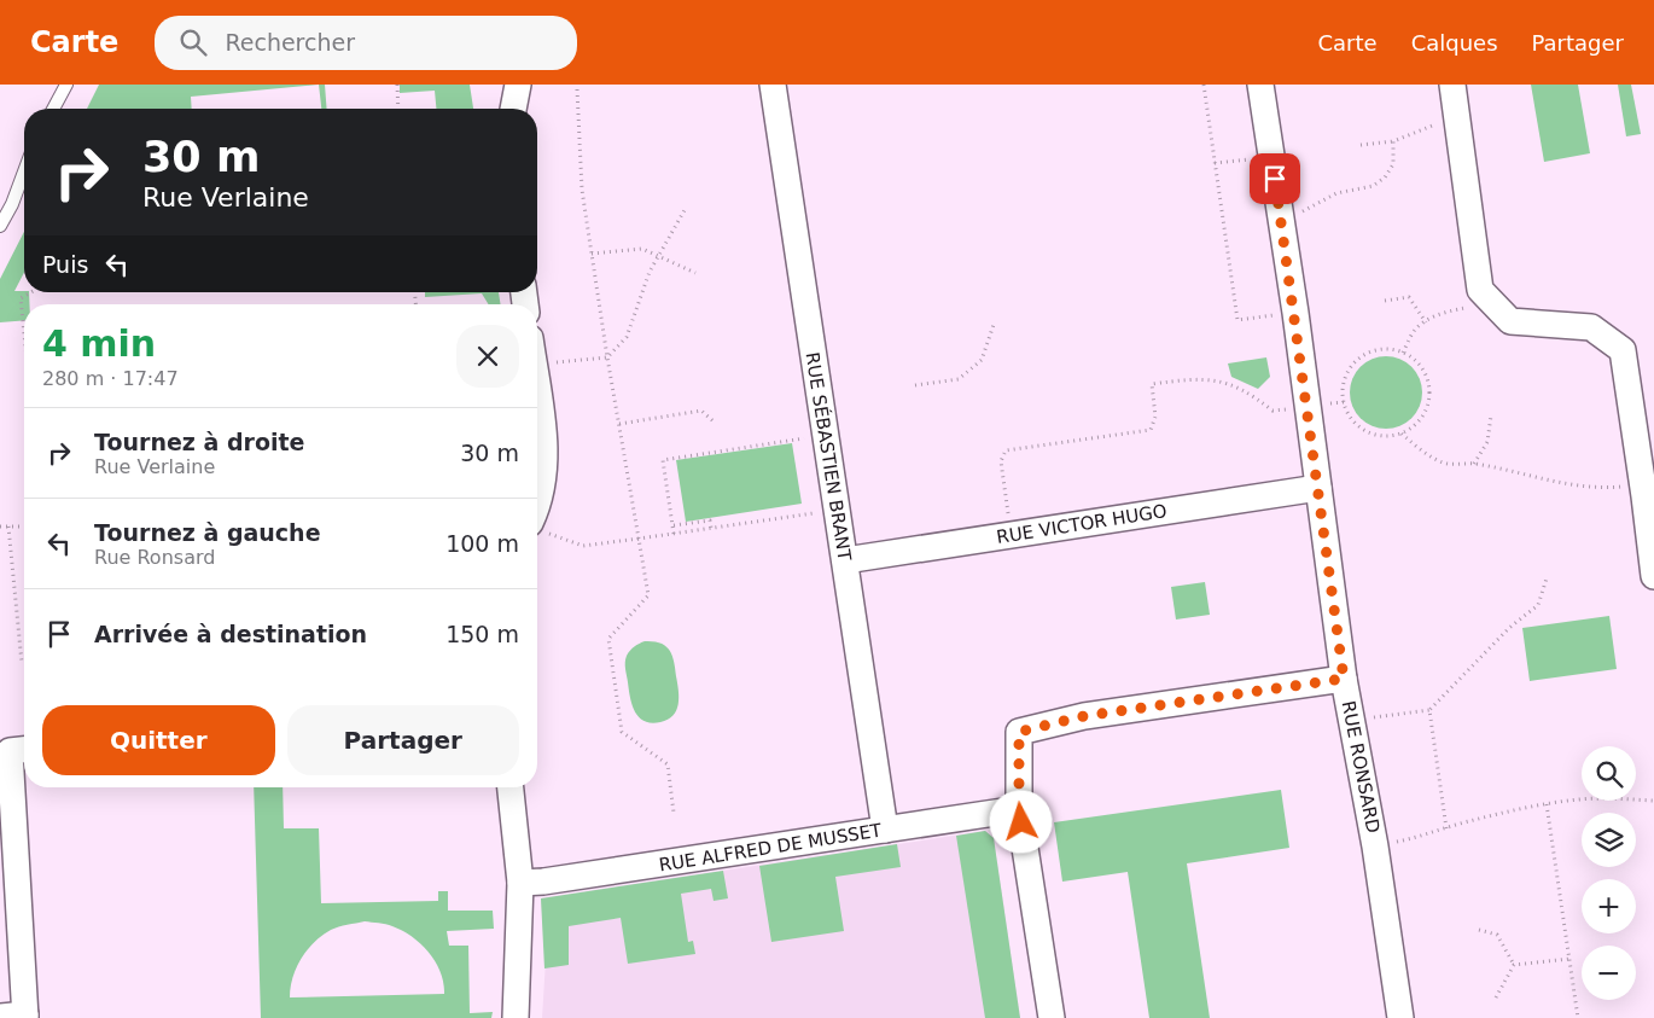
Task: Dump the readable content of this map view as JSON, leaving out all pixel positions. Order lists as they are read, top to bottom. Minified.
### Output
{"streets":{"street":["RUE SÉBASTIEN BRANT","RUE VICTOR HUGO","RUE RONSARD","RUE ALFRED DE MUSSET"]},"crossings":[["RUE SÉBASTIEN BRANT","RUE VICTOR HUGO"],["RUE SÉBASTIEN BRANT","RUE ALFRED DE MUSSET"],["RUE VICTOR HUGO","RUE RONSARD"]],"page":{"header":"Carte","search":"Rechercher","nav":["Carte","Calques","Partager"],"turn":["30 m","Rue Verlaine"],"then":"Puis","heading":["4 min","280 m · 17:47"],"list":[{"name":"Tournez à droite","note":"Rue Verlaine","value":"30 m"},{"name":"Tournez à gauche","note":"Rue Ronsard","value":"100 m"},{"name":"Arrivée à destination","value":"150 m"}],"buttons":["Quitter","Partager"],"map_buttons":["+","−"]}}
